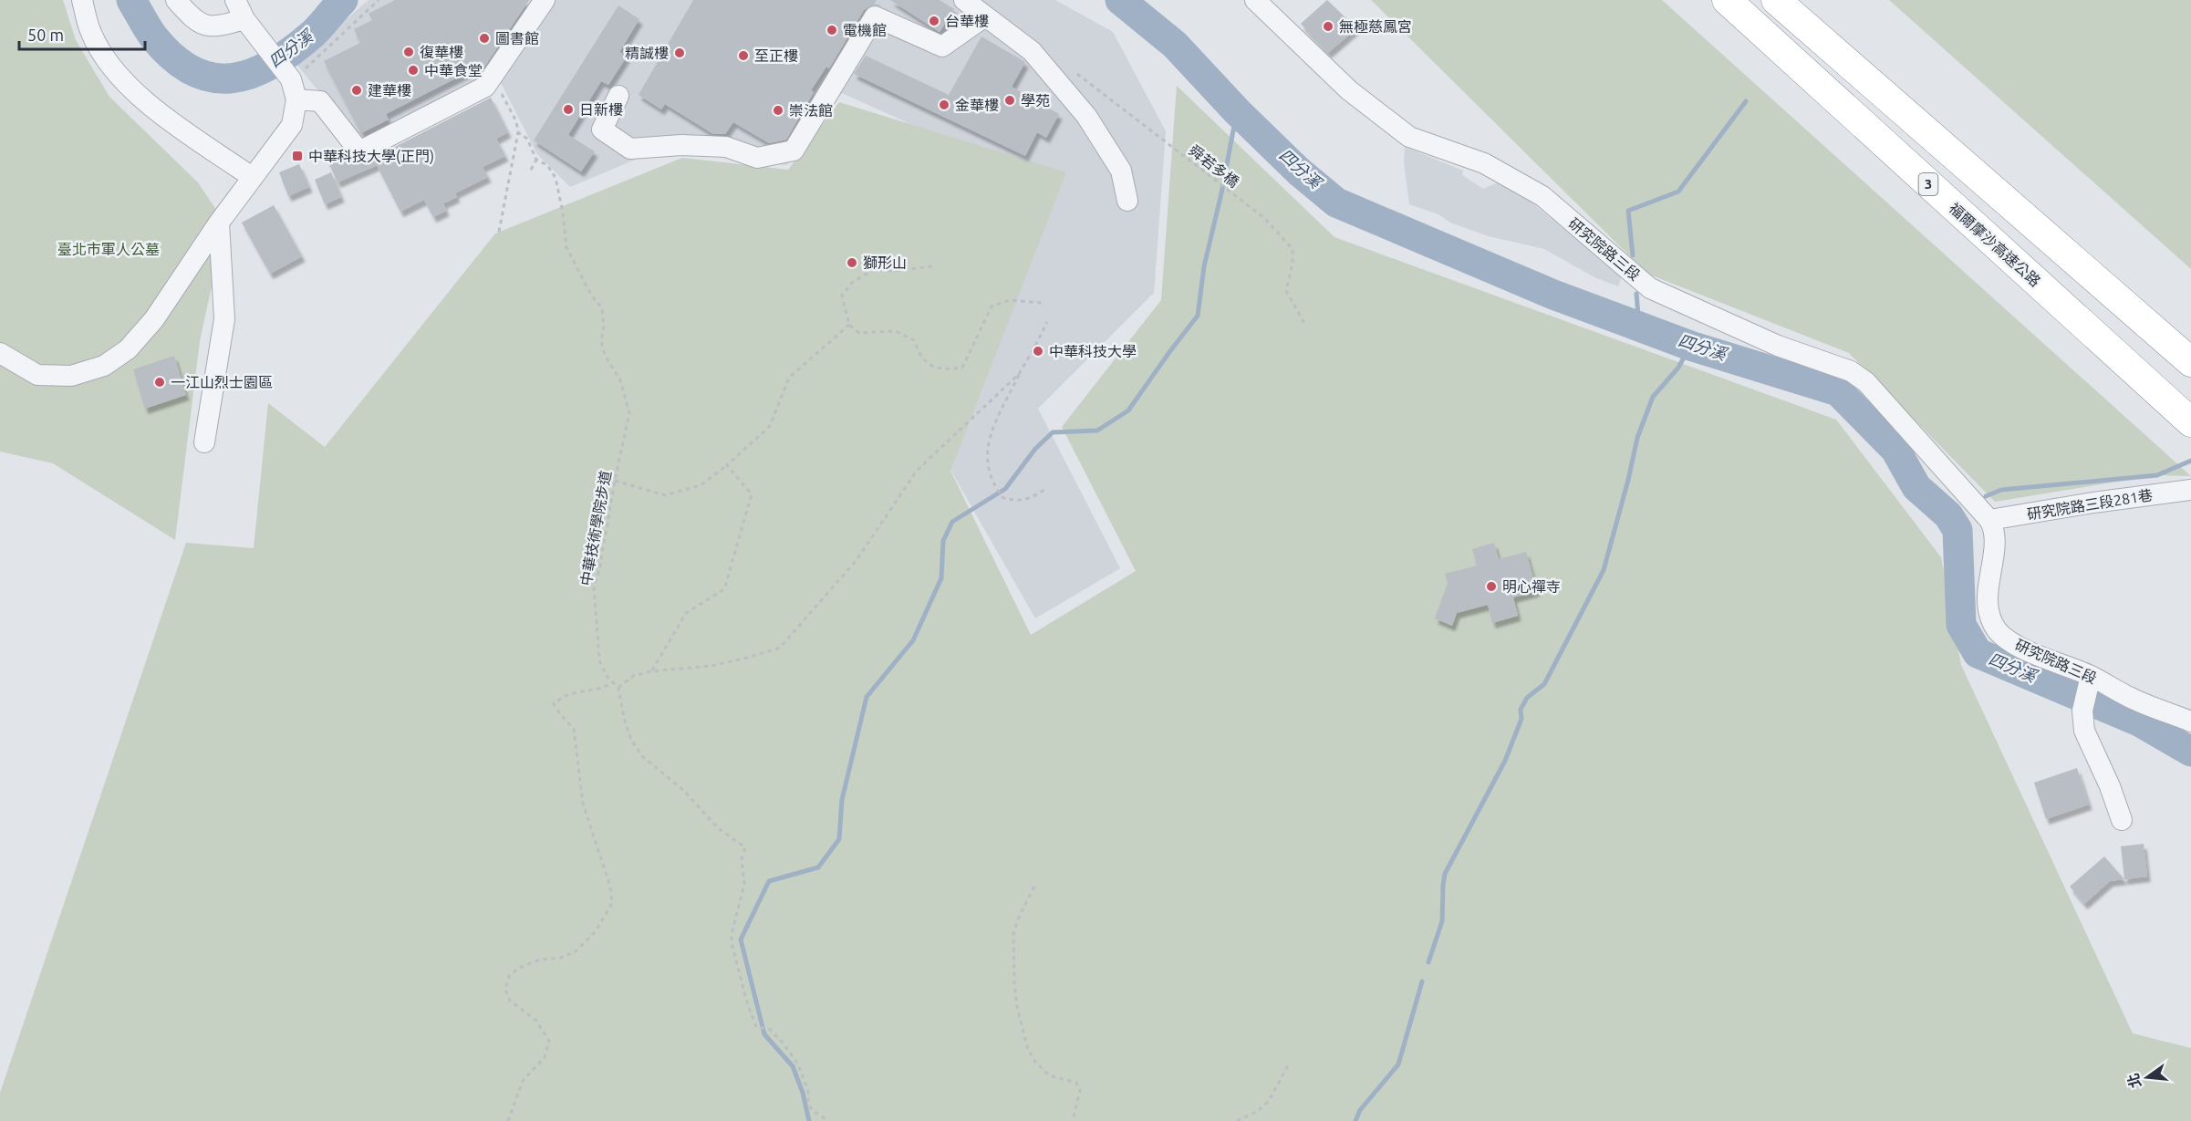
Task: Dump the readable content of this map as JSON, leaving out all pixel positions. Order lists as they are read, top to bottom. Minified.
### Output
{"streets":{"highway":["3","福爾摩沙高速公路"],"street":["研究院路三段","研究院路三段281巷"],"path":["舜若多橋","中華技術學院步道"]},"crossings":[["研究院路三段","研究院路三段281巷"]],"water":["四分溪"],"parks":["臺北市軍人公墓"],"places":{"other":["台華樓","無極慈鳳宮","電機館","圖書館","復華樓","精誠樓","至正樓","中華食堂","建華樓","學苑","金華樓","日新樓","崇法館","獅形山","中華科技大學","一江山烈士園區","明心禪寺"],"transit":["中華科技大學(正門)"]},"scale_bar":"50 m","north":"left"}
